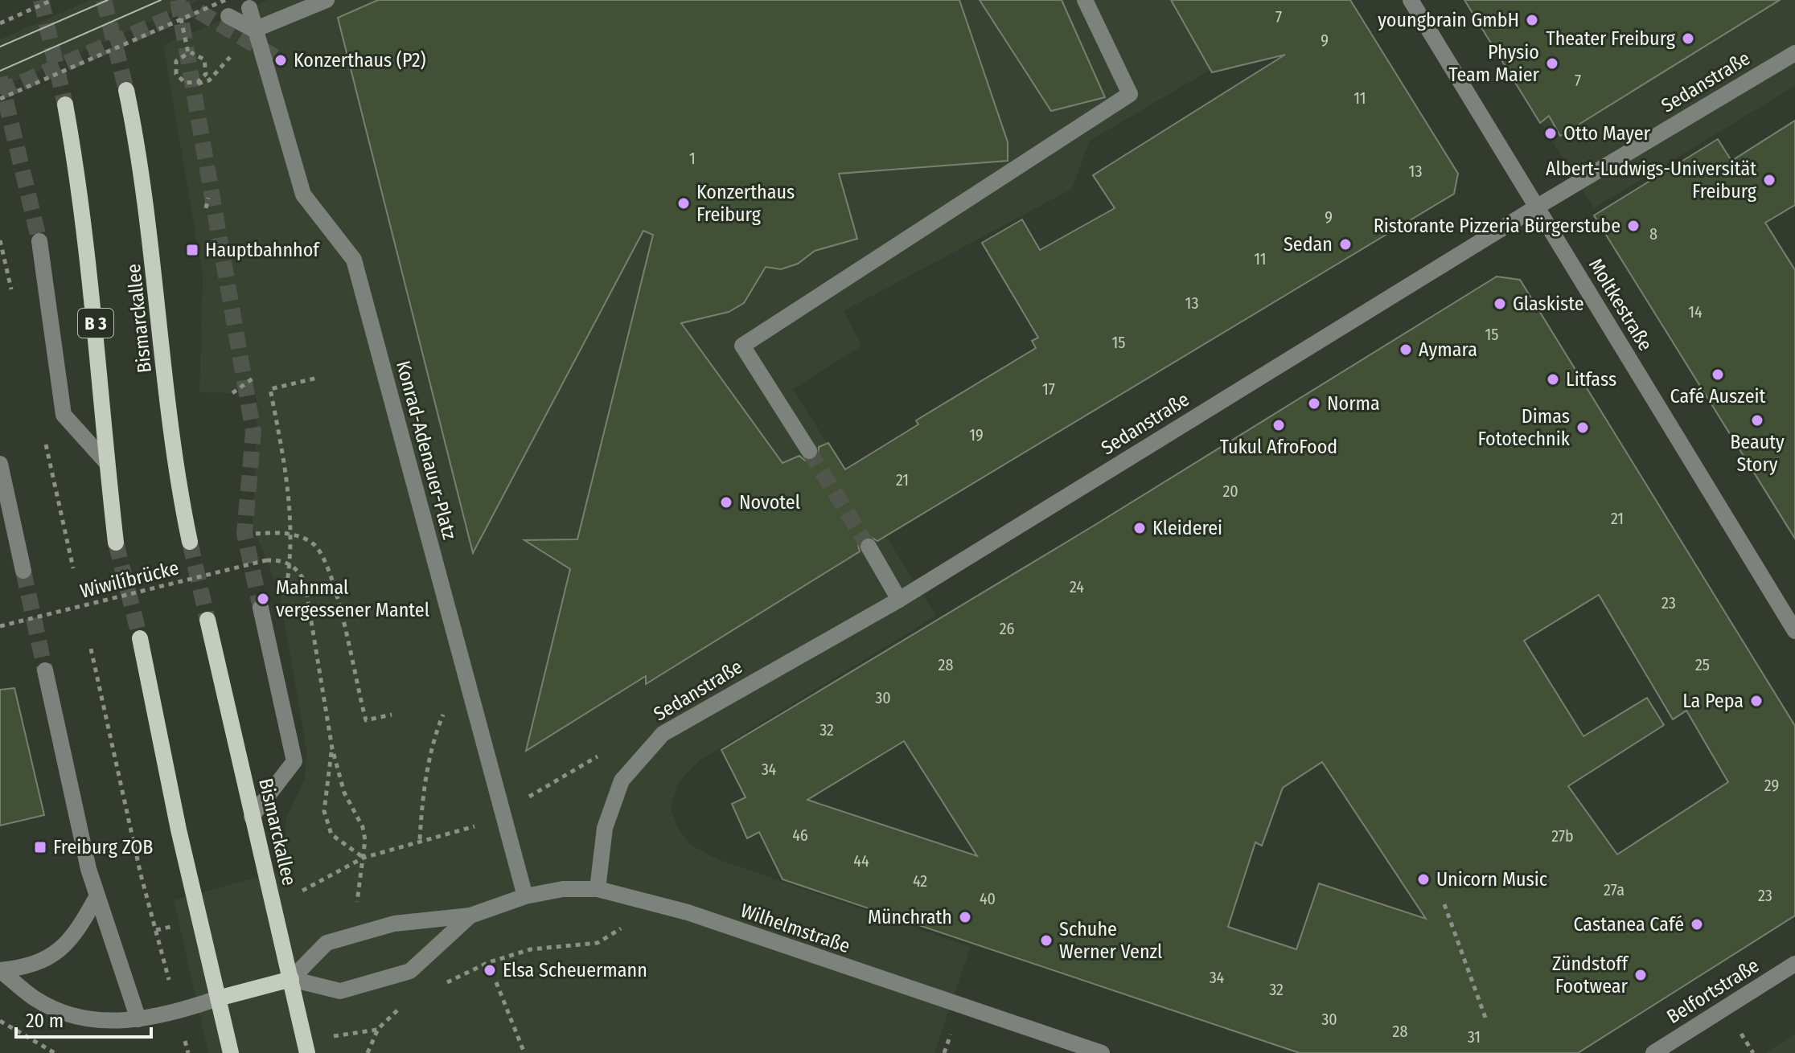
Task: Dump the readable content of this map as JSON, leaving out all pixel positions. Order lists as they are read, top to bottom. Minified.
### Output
{"streets":{"main road":["Bismarckallee","B 3"],"street":["Sedanstraße","Moltkestraße","Konrad-Adenauer-Platz","Wilhelmstraße","Belfortstraße"],"path":["Wiwilíbrücke"]},"crossings":[["Sedanstraße","Moltkestraße"],["Sedanstraße","Wilhelmstraße"],["Bismarckallee","Wilhelmstraße"],["Konrad-Adenauer-Platz","Wilhelmstraße"]],"places":{"other":["youngbrain GmbH","Theater Freiburg","Konzerthaus (P2)","Physio Team Maier","Otto Mayer","Albert-Ludwigs-Universität Freiburg","Konzerthaus Freiburg","Ristorante Pizzeria Bürgerstube","Sedan","Glaskiste","Aymara","Café Auszeit","Litfass","Norma","Beauty Story","Tukul AfroFood","Dimas Fototechnik","Novotel","Kleiderei","Mahnmal vergessener Mantel","La Pepa","Unicorn Music","Münchrath","Castanea Café","Schuhe Werner Venzl","Elsa Scheuermann","Zündstoff Footwear"],"transit":["Hauptbahnhof","Freiburg ZOB"]},"house_numbers":["7","9","7","11","1","13","9","8","11","13","14","15","15","17","19","21","20","21","24","23","26","28","25","30","32","34","29","46","27b","44","42","27a","23","40","34","32","30","28","31"],"scale_bar":"20 m"}
